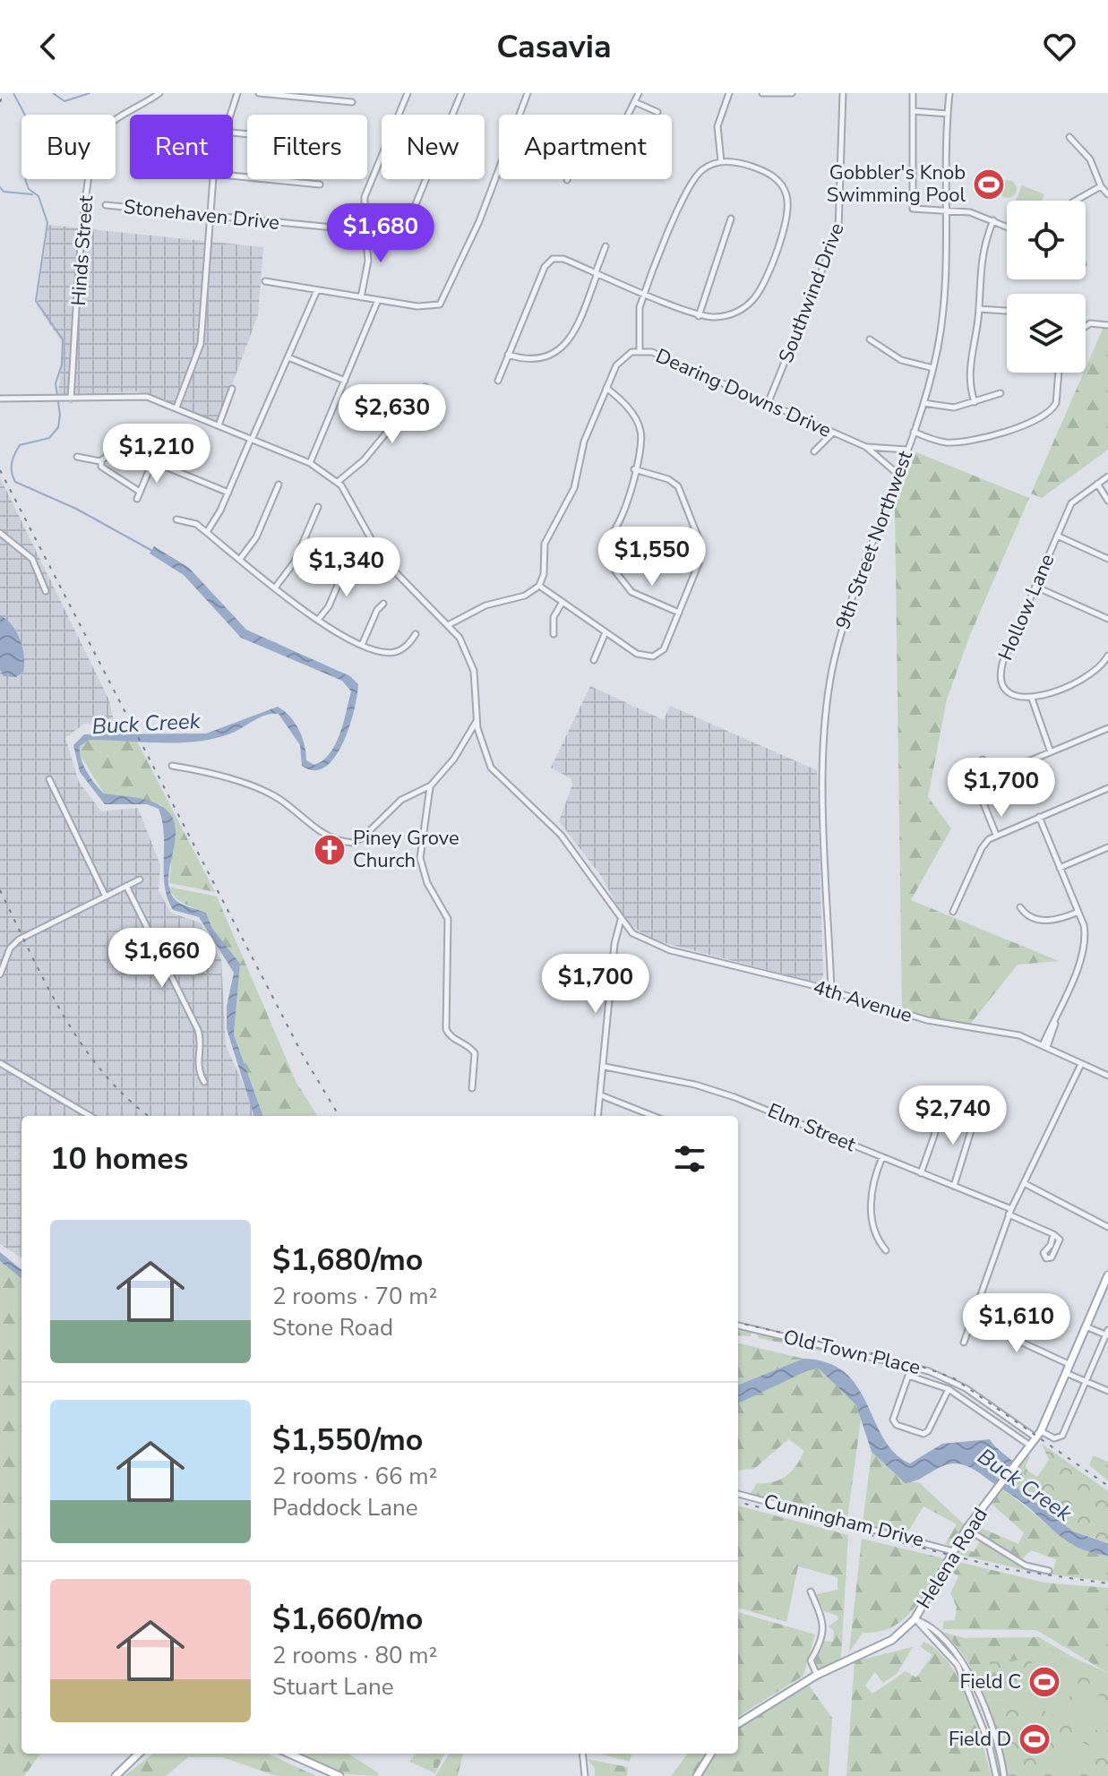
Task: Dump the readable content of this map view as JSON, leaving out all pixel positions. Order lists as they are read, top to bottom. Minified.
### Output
{"streets":{"main road":["Helena Road"],"street":["Stonehaven Drive","Hinds Street","Southwind Drive","Dearing Downs Drive","9th Street Northwest","Hollow Lane","4th Avenue","Elm Street","Old Town Place","Cunningham Drive"]},"crossings":[["Southwind Drive","Dearing Downs Drive"],["Dearing Downs Drive","9th Street Northwest"],["9th Street Northwest","4th Avenue"],["Old Town Place","Helena Road"],["Cunningham Drive","Helena Road"]],"water":["Buck Creek"],"places":{"sports":["Gobbler's Knob Swimming Pool","Field C","Field D"],"church":["Piney Grove Church"]},"page":{"header":"Casavia","chip":["Buy","Rent","Filters","New","Apartment"],"price":["$1,680","$2,630","$1,210","$1,550","$1,340","$1,700","$1,660","$1,700","$2,740","$1,610"],"heading":"10 homes","list":[{"name":"$1,680/mo","note":"2 rooms · 70 m² · Stone Road"},{"name":"$1,550/mo","note":"2 rooms · 66 m² · Paddock Lane"},{"name":"$1,660/mo","note":"2 rooms · 80 m² · Stuart Lane"}]}}
